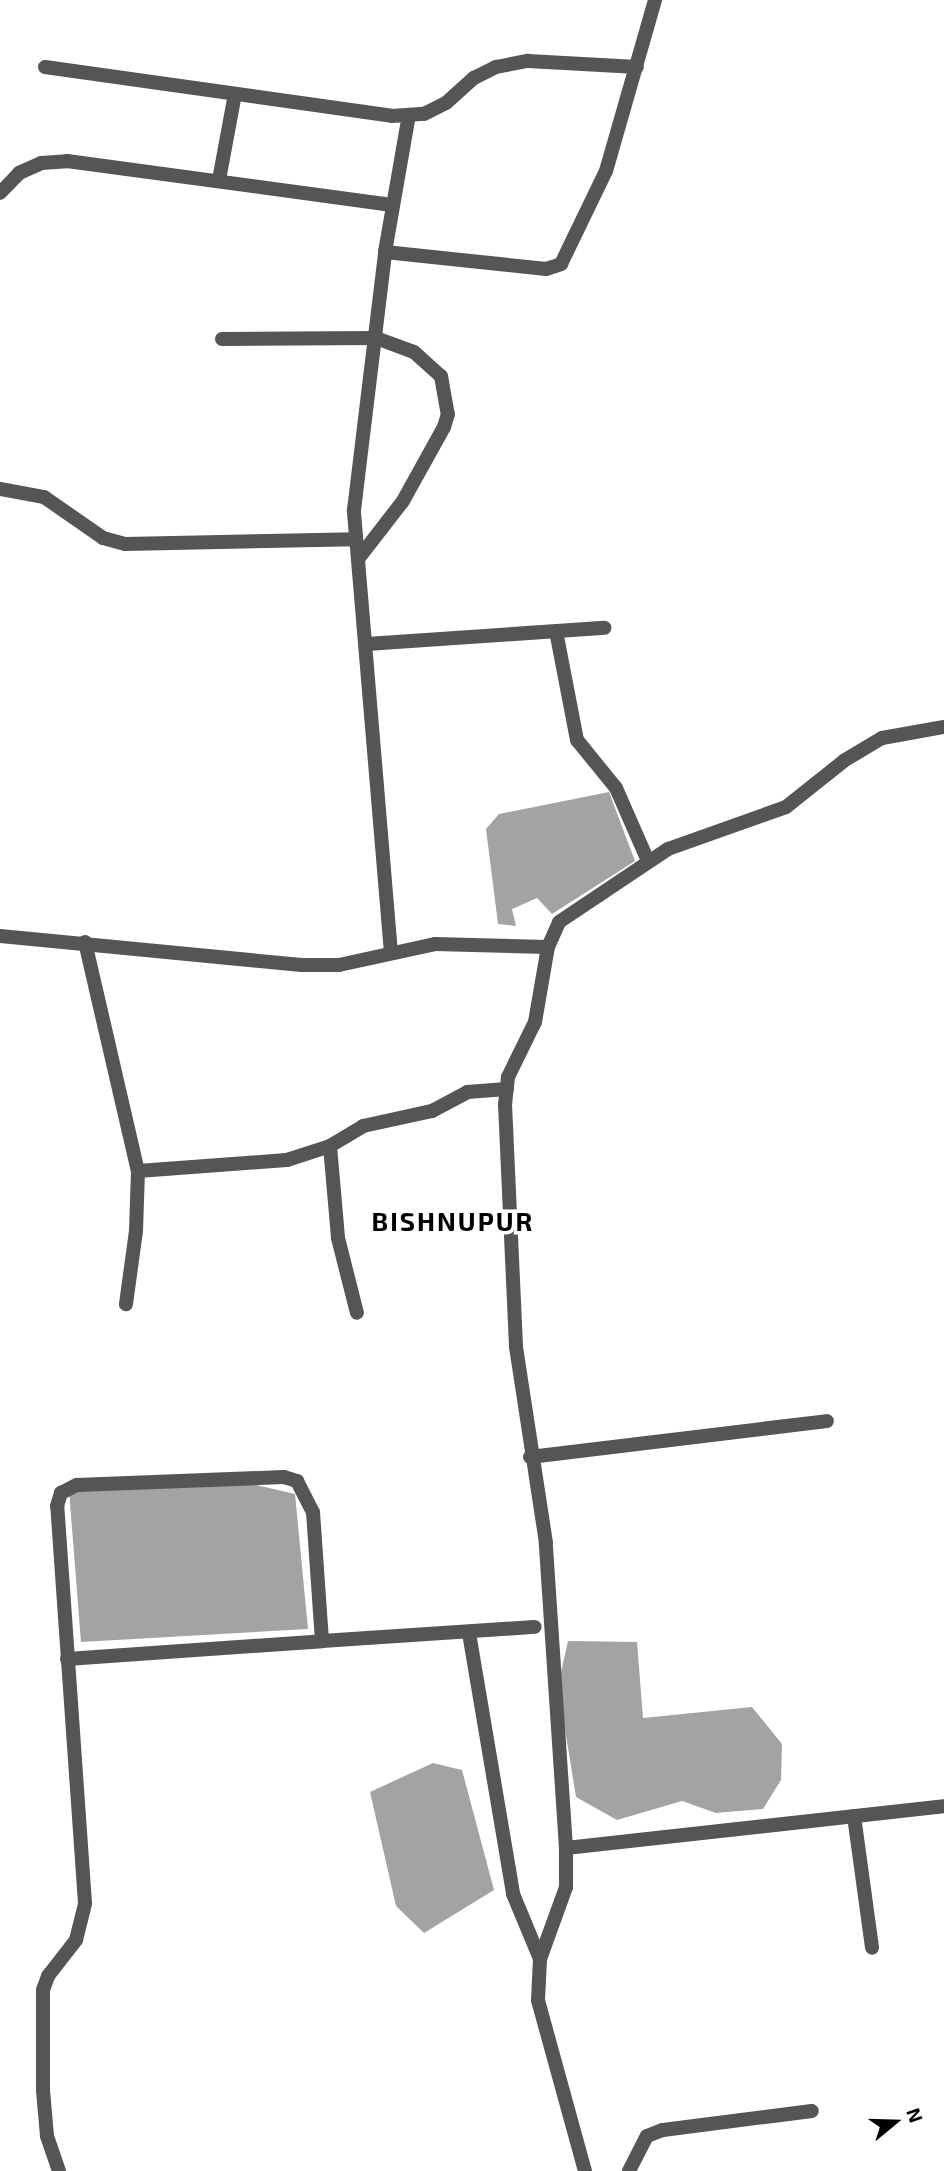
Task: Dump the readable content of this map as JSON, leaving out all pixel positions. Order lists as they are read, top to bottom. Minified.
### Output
{"districts":["BISHNUPUR"],"north":"right"}
